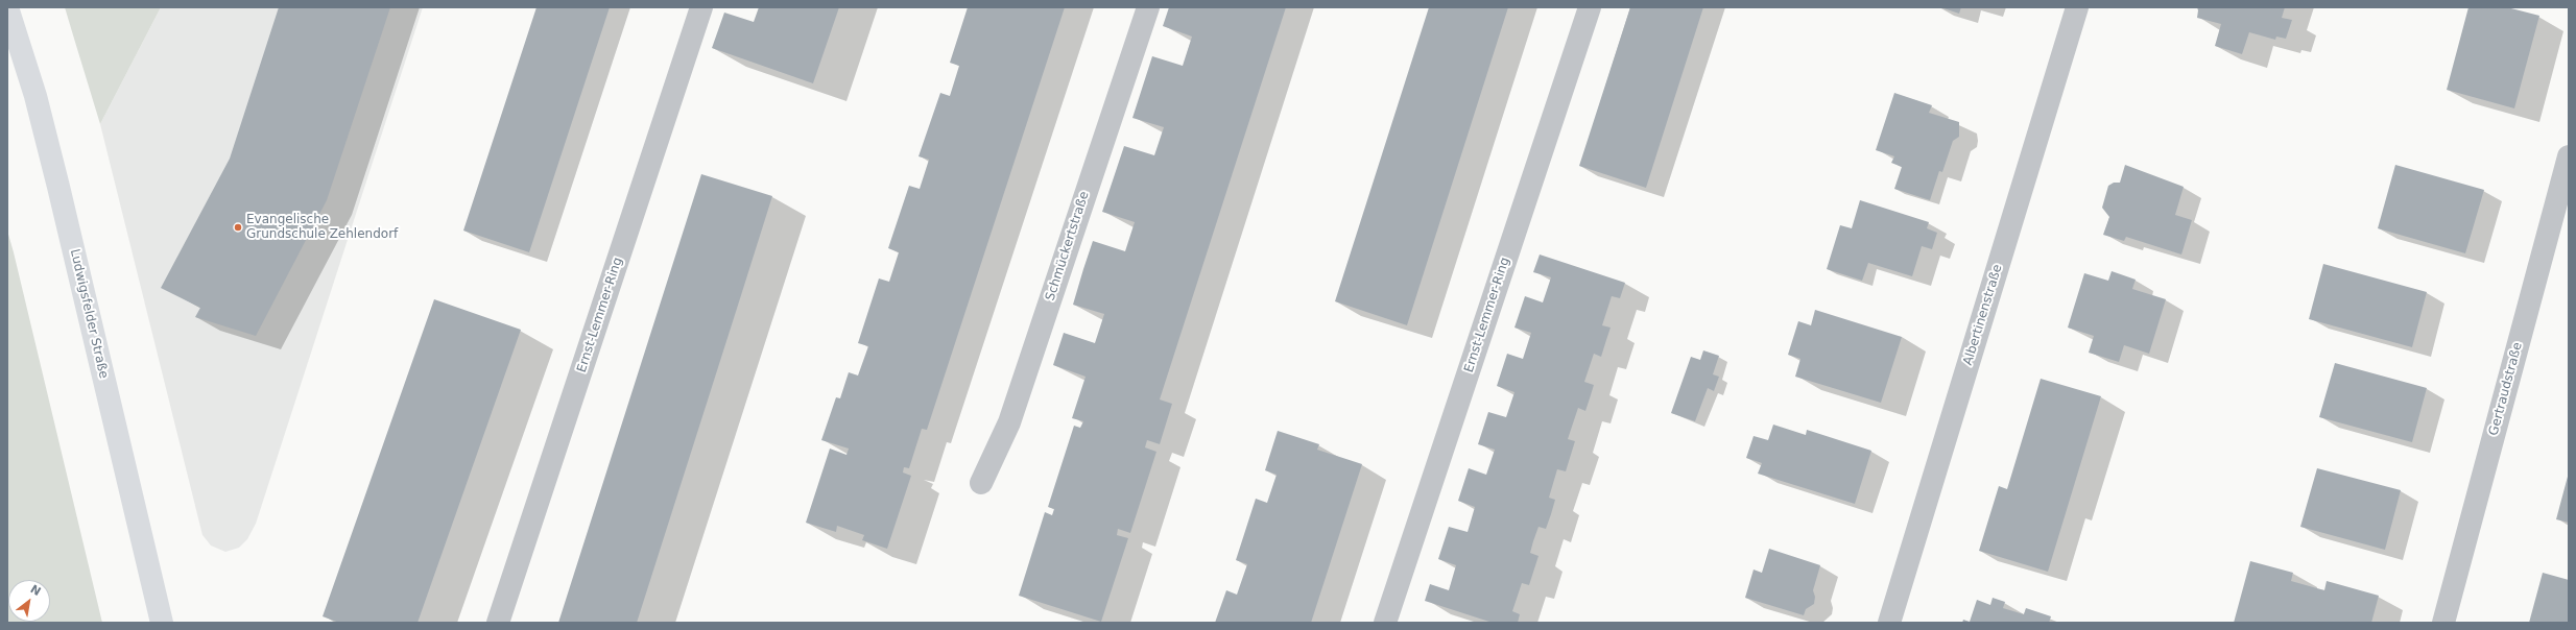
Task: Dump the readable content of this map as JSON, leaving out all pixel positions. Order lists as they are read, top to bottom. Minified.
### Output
{"streets":{"street":["Schmückertstraße","Ludwigsfelder Straße","Ernst-Lemmer-Ring","Albertinenstraße","Gertraudstraße"]},"places":["Evangelische Grundschule Zehlendorf"],"north":"top right"}
